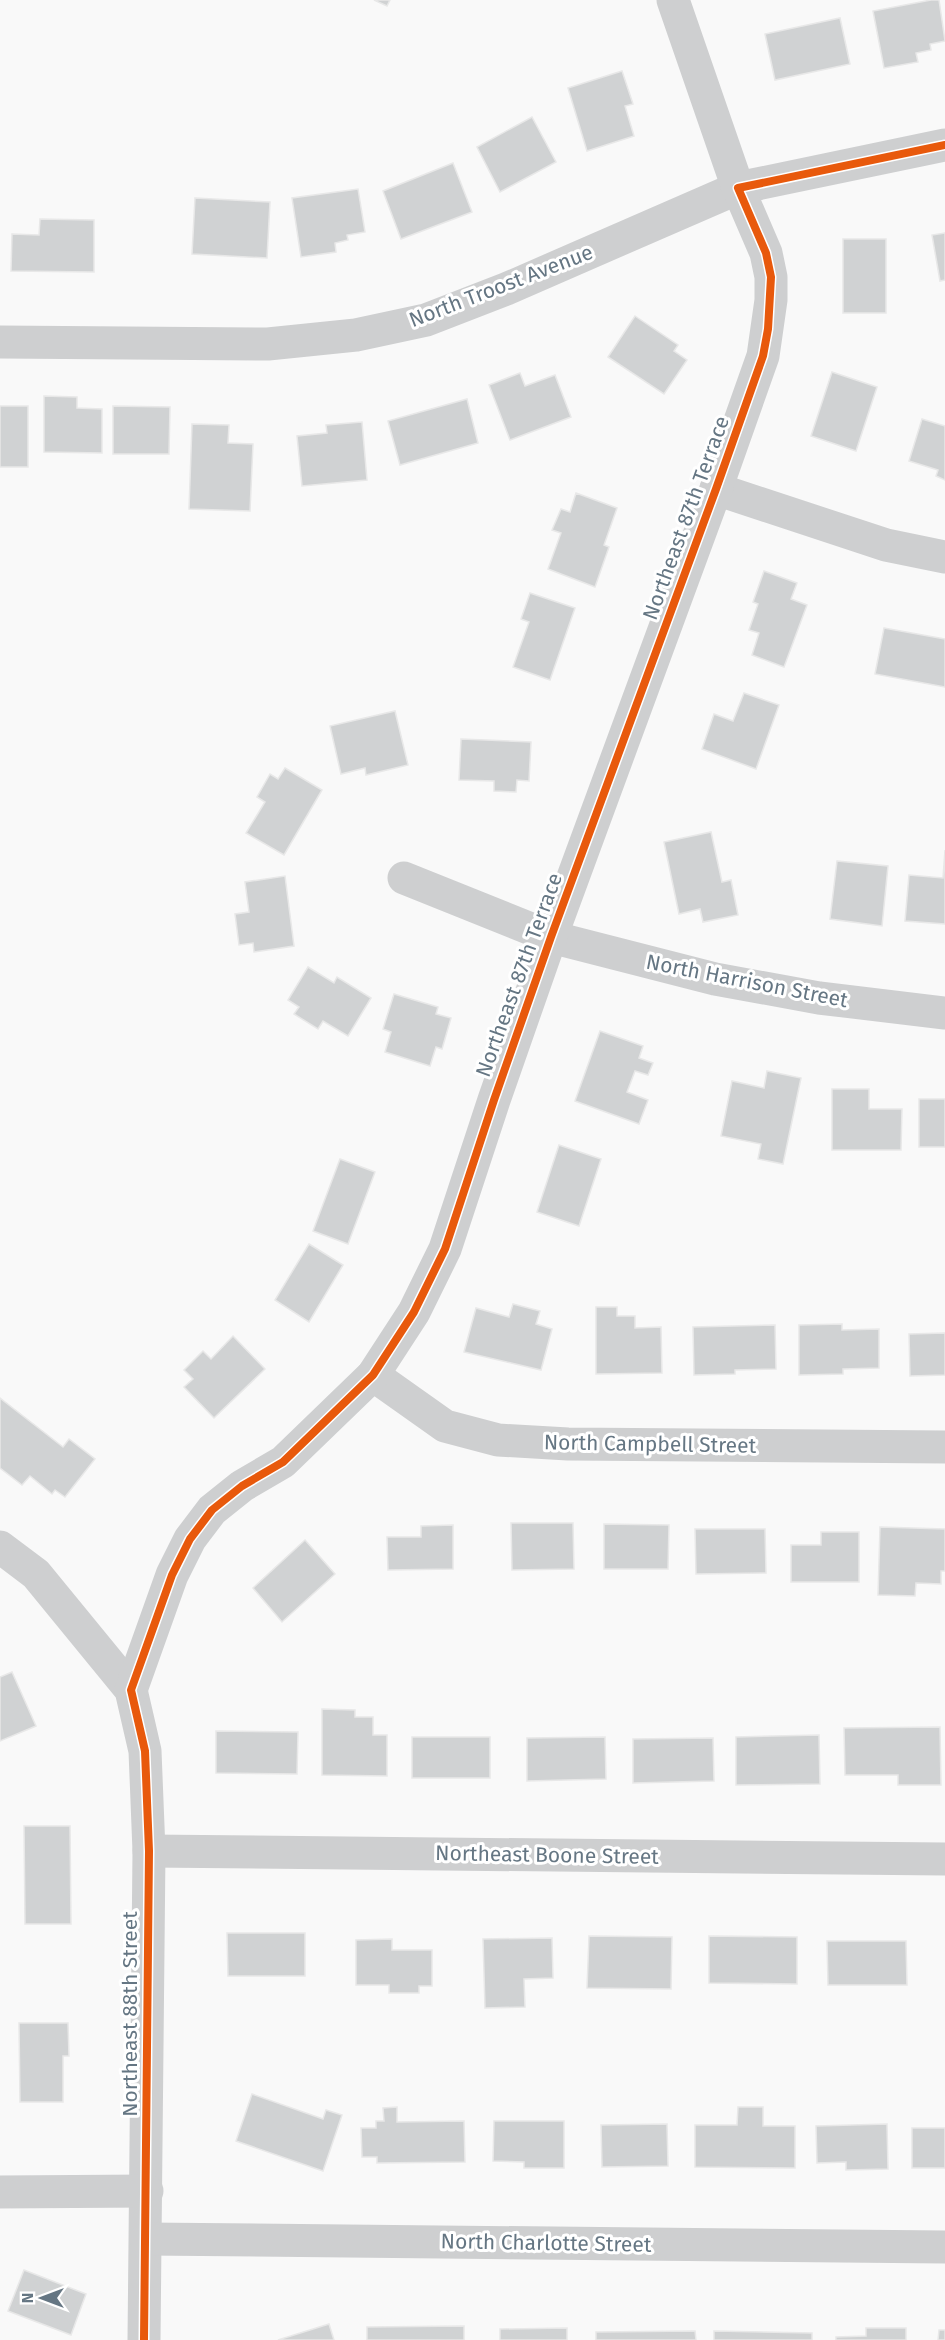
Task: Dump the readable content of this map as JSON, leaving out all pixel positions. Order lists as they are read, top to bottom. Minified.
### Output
{"streets":{"street":["North Troost Avenue","Northeast 87th Terrace","North Harrison Street","North Campbell Street","Northeast Boone Street","Northeast 88th Street","North Charlotte Street"]},"crossings":[["North Troost Avenue","Northeast 87th Terrace"],["Northeast 87th Terrace","North Harrison Street"],["Northeast 87th Terrace","North Campbell Street"],["Northeast 87th Terrace","Northeast 88th Street"],["Northeast Boone Street","Northeast 88th Street"],["Northeast 88th Street","North Charlotte Street"]],"north":"left"}
